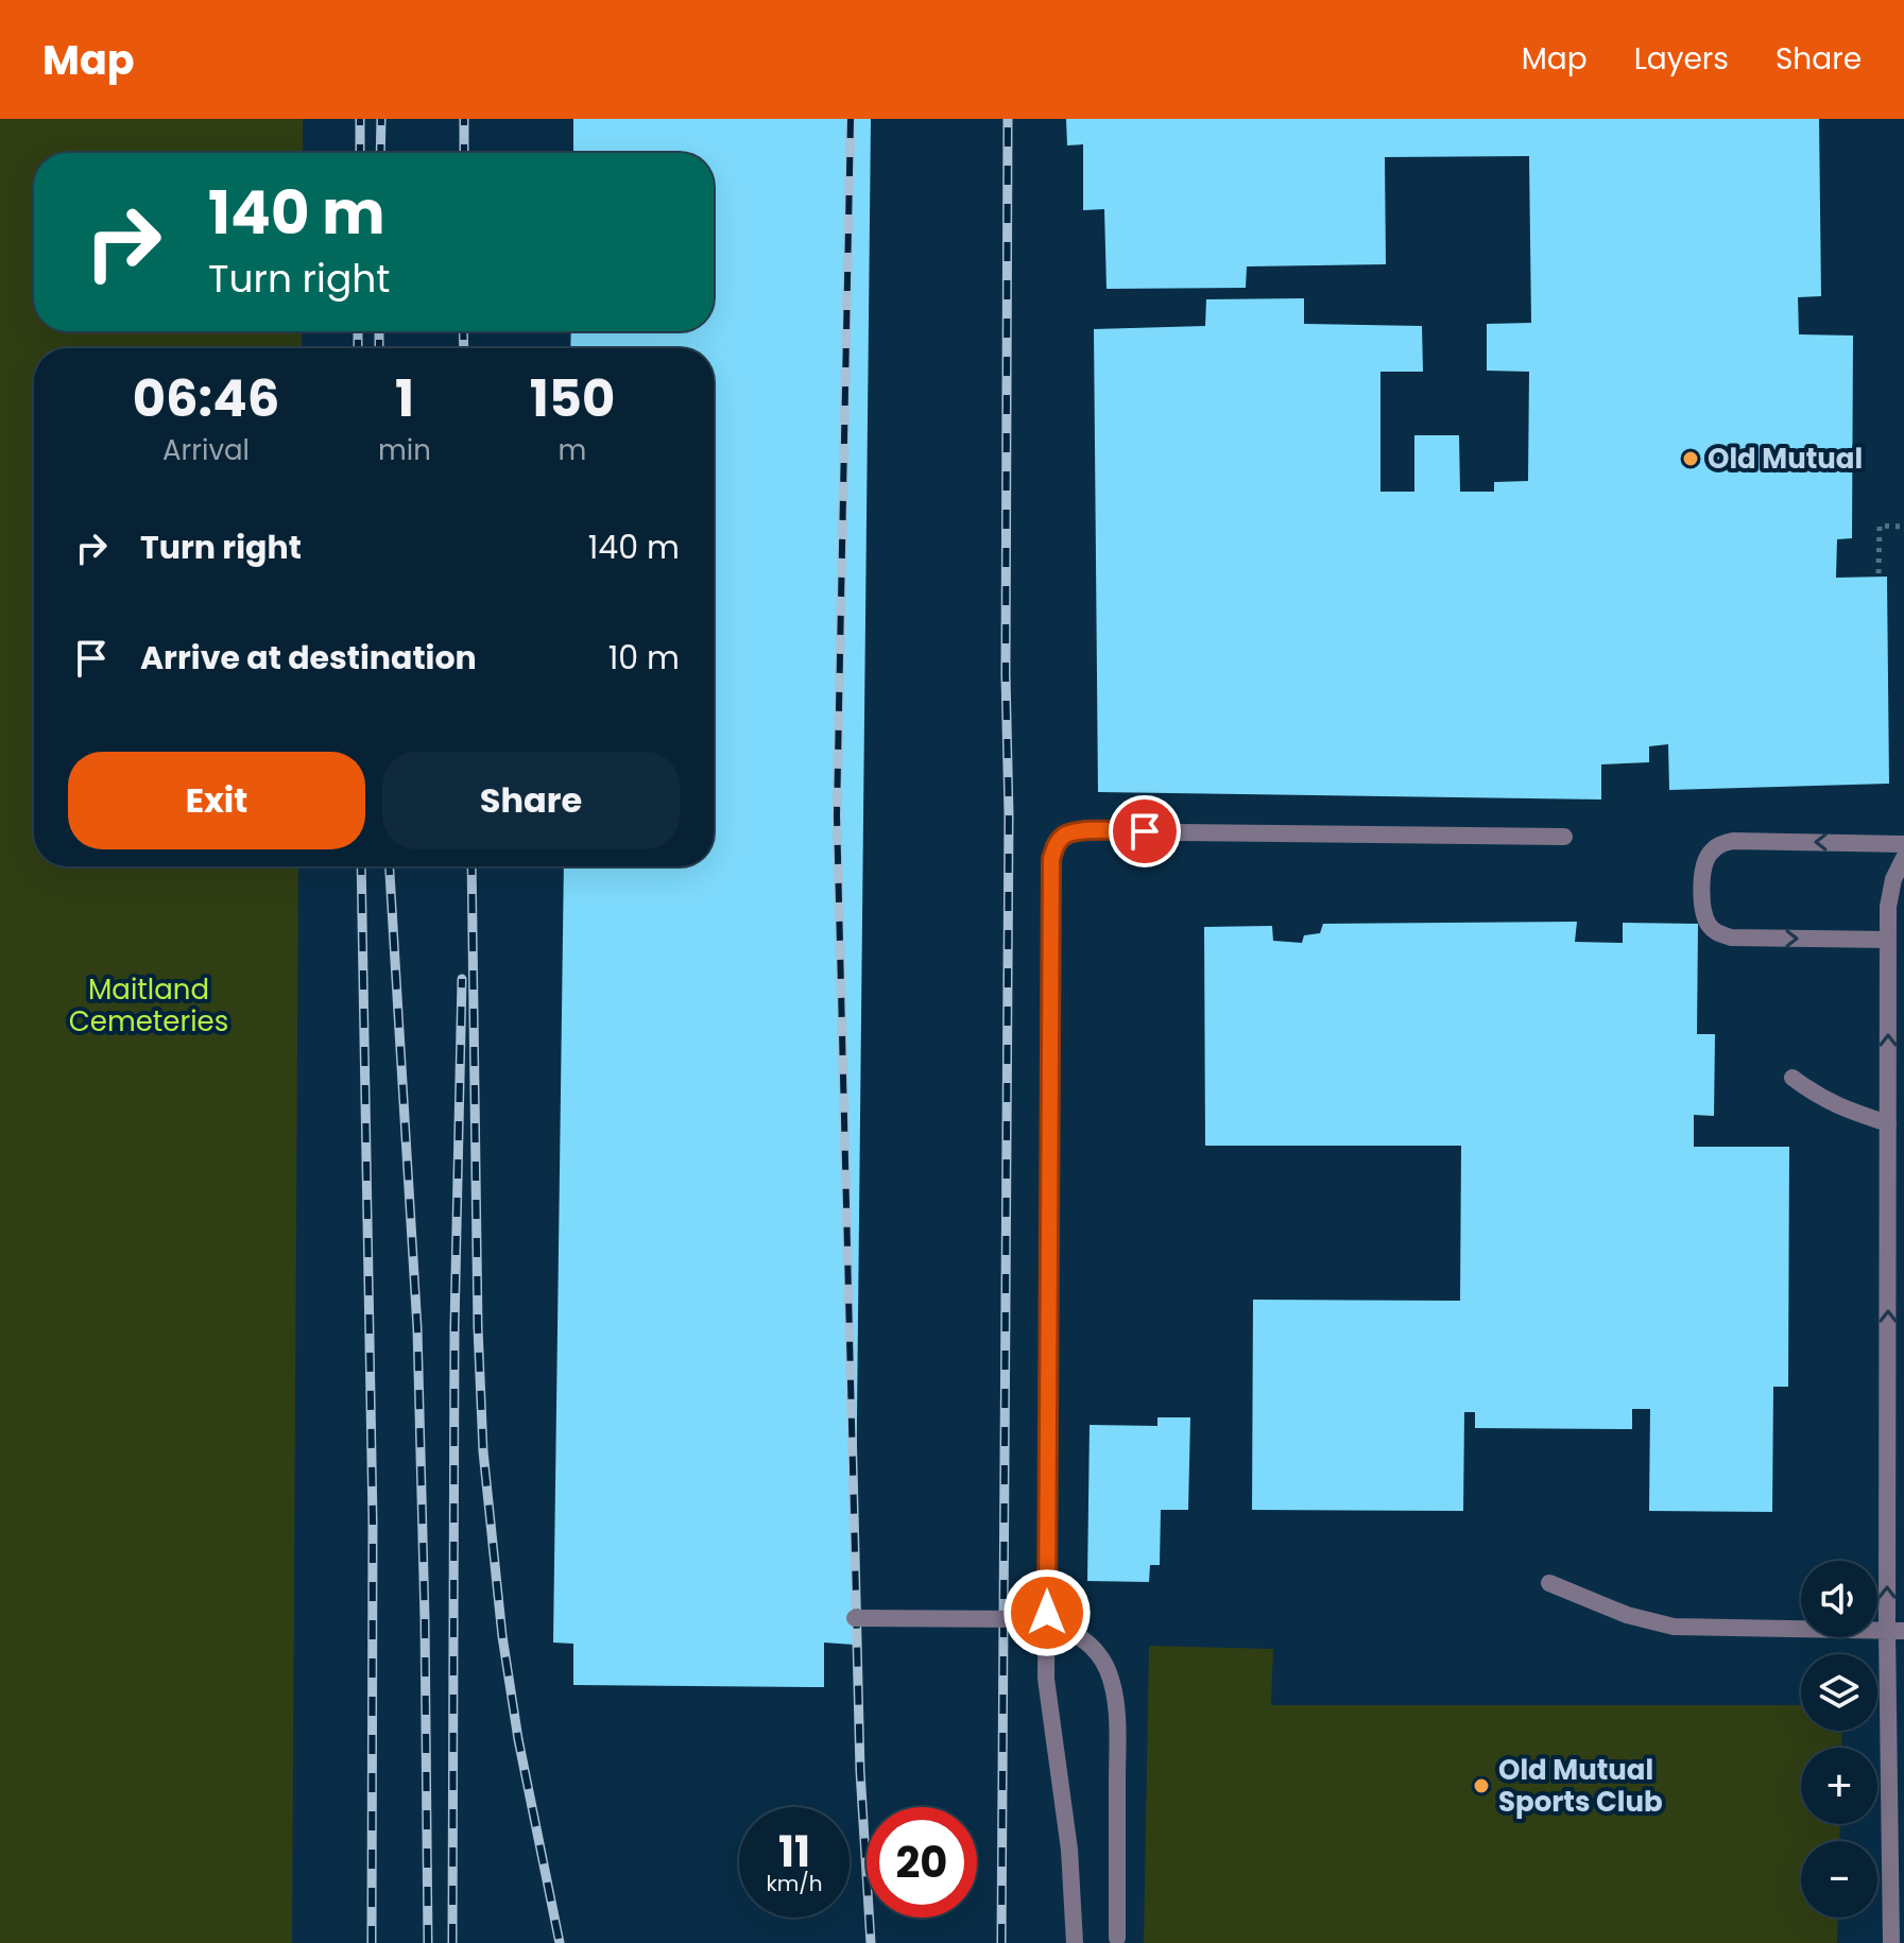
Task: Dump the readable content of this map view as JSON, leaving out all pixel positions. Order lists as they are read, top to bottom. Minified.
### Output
{"parks":["Maitland Cemeteries"],"places":["Old Mutual","Old Mutual Sports Club"],"page":{"header":"Map","nav":["Map","Layers","Share"],"turn":["140 m","Turn right"],"eta":["06:46","Arrival","1","min","150","m"],"list":[{"name":"Turn right","value":"140 m"},{"name":"Arrive at destination","value":"10 m"}],"buttons":["Exit","Share"],"map_buttons":["+","−"],"speed":"11 km/h","limit":"20"}}
